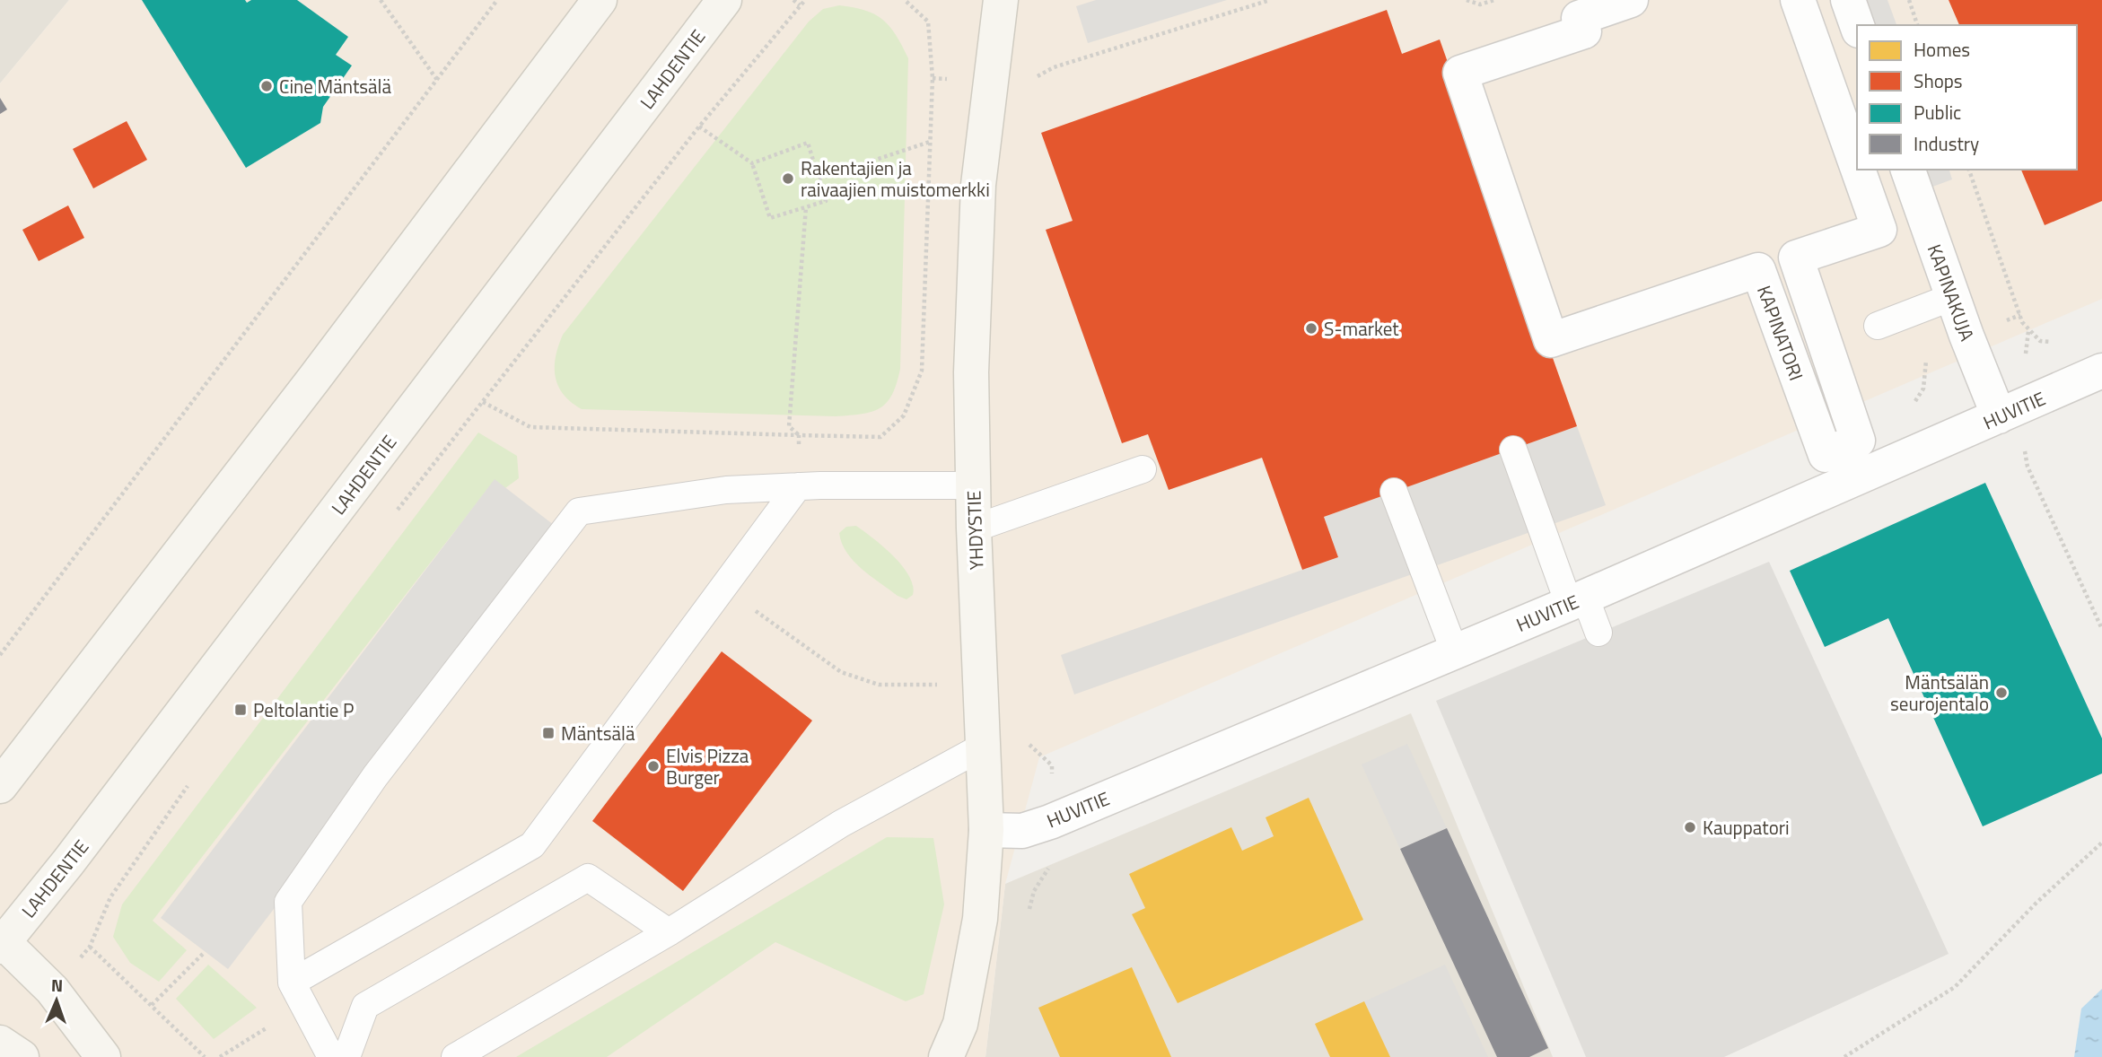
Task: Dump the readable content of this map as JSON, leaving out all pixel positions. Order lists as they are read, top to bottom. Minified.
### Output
{"streets":{"main road":["LAHDENTIE","YHDYSTIE"],"street":["KAPINAKUJA","KAPINATORI","HUVITIE"]},"crossings":[["KAPINAKUJA","HUVITIE"],["HUVITIE","YHDYSTIE"]],"places":{"other":["Cine Mäntsälä","Rakentajien ja raivaajien muistomerkki","S-market","Mäntsälän seurojentalo","Elvis Pizza Burger","Kauppatori"],"transit":["Peltolantie P","Mäntsälä"]},"legend":["Homes","Shops","Public","Industry"],"north":"top"}
